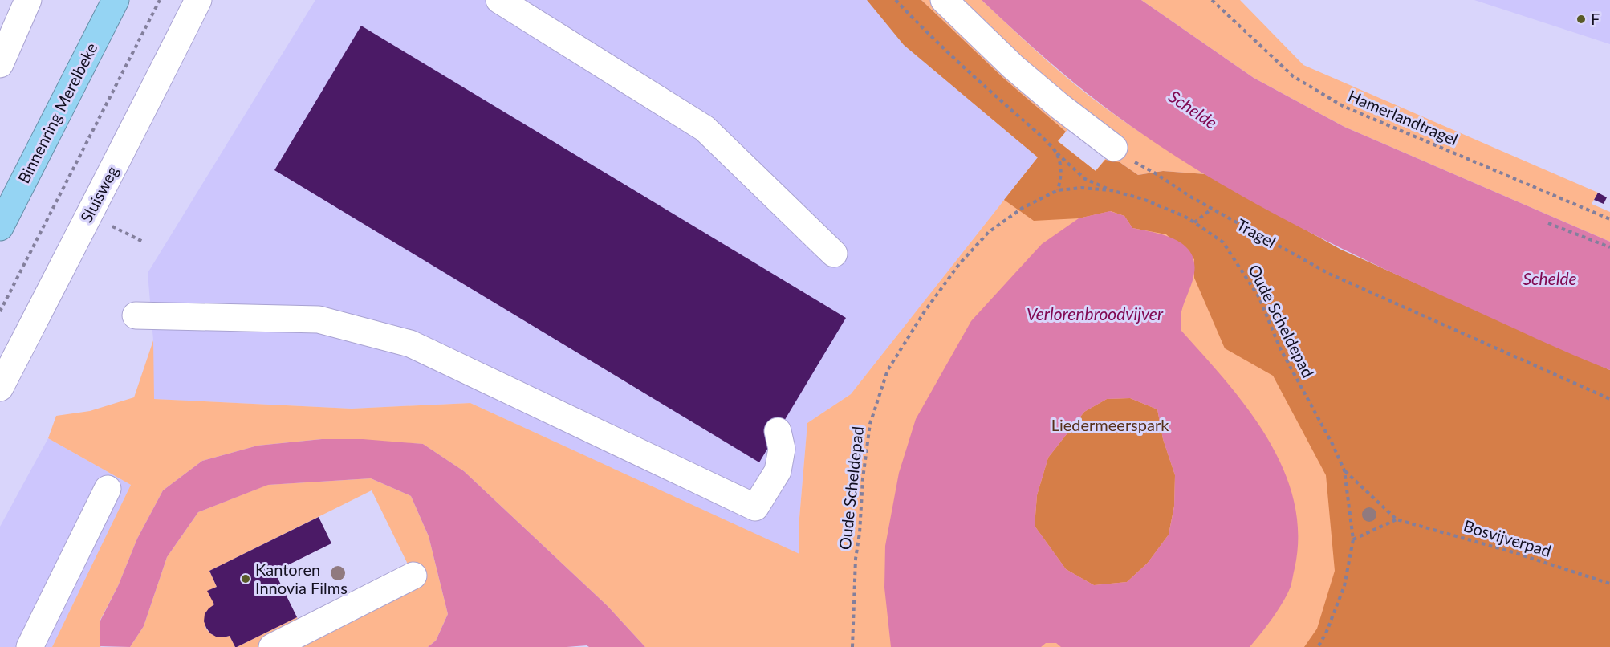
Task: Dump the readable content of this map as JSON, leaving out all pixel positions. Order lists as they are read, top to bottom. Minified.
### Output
{"streets":{"highway":["Binnenring Merelbeke"],"street":["Sluisweg"],"path":["Hamerlandtragel","Tragel","Oude Scheldepad","Bosvijverpad"]},"crossings":[["Oude Scheldepad","Bosvijverpad"]],"water":["Schelde","Verlorenbroodvijver"],"parks":["Liedermeerspark"],"places":["F","Kantoren Innovia Films"]}
